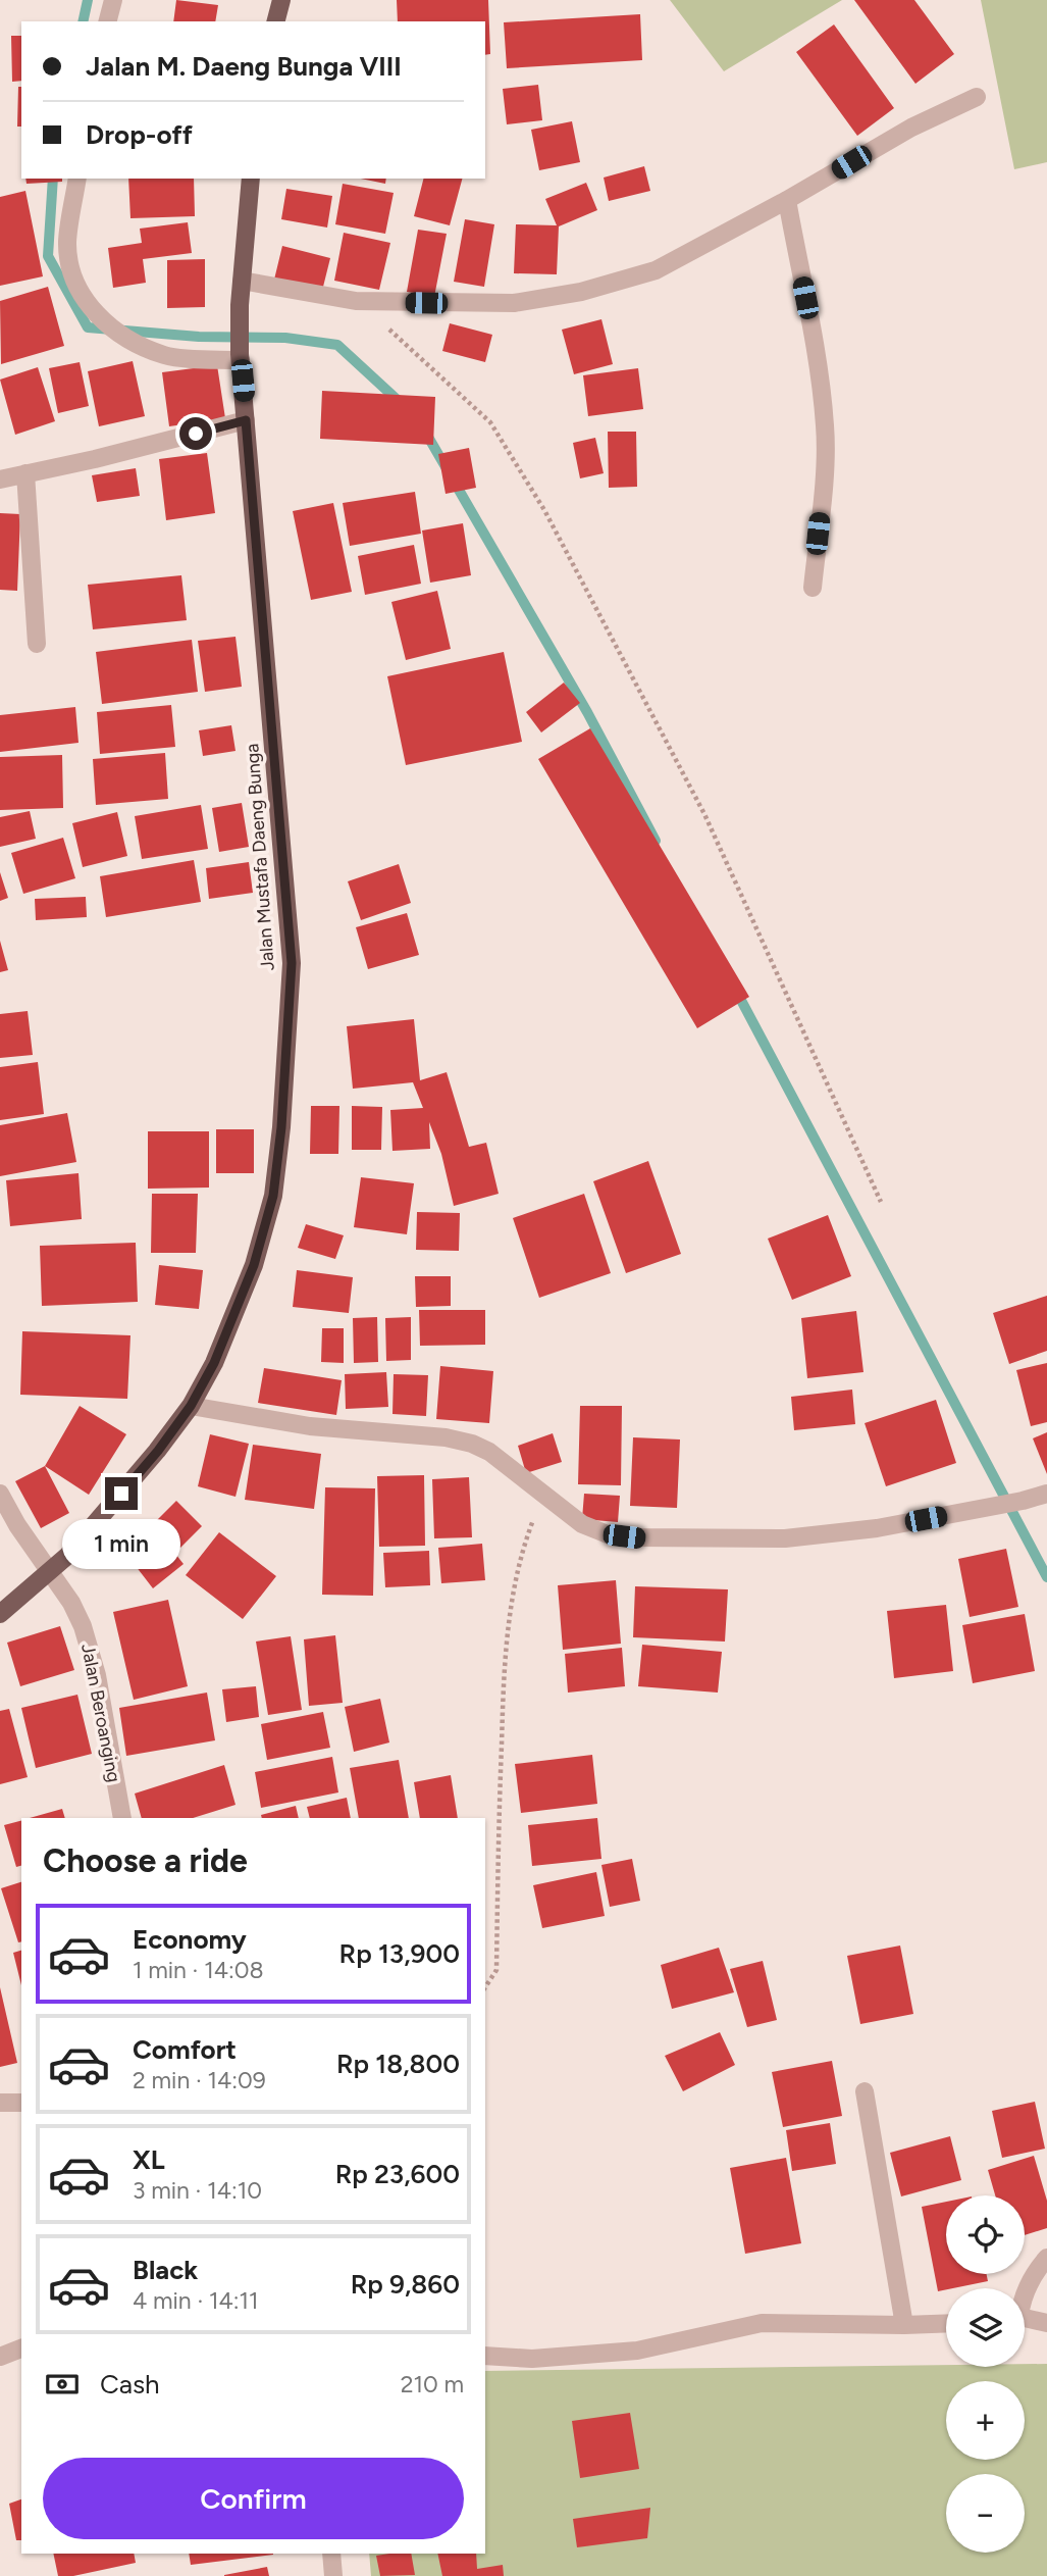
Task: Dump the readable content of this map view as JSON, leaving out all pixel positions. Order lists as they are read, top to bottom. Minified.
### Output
{"streets":{"main road":["Jalan Mustafa Daeng Bunga"],"street":["Jalan Beroanging"]},"crossings":[["Jalan Mustafa Daeng Bunga","Jalan Beroanging"]],"page":{"banner":["Jalan M. Daeng Bunga VIII","Drop-off"],"bubble":"1 min","heading":"Choose a ride","list":[{"name":"Economy","note":"1 min · 14:08","value":"Rp 13,900"},{"name":"Comfort","note":"2 min · 14:09","value":"Rp 18,800"},{"name":"XL","note":"3 min · 14:10","value":"Rp 23,600"},{"name":"Black","note":"4 min · 14:11","value":"Rp 9,860"}],"map_buttons":["+","−"],"pay":["Cash","210 m"],"buttons":"Confirm"}}
